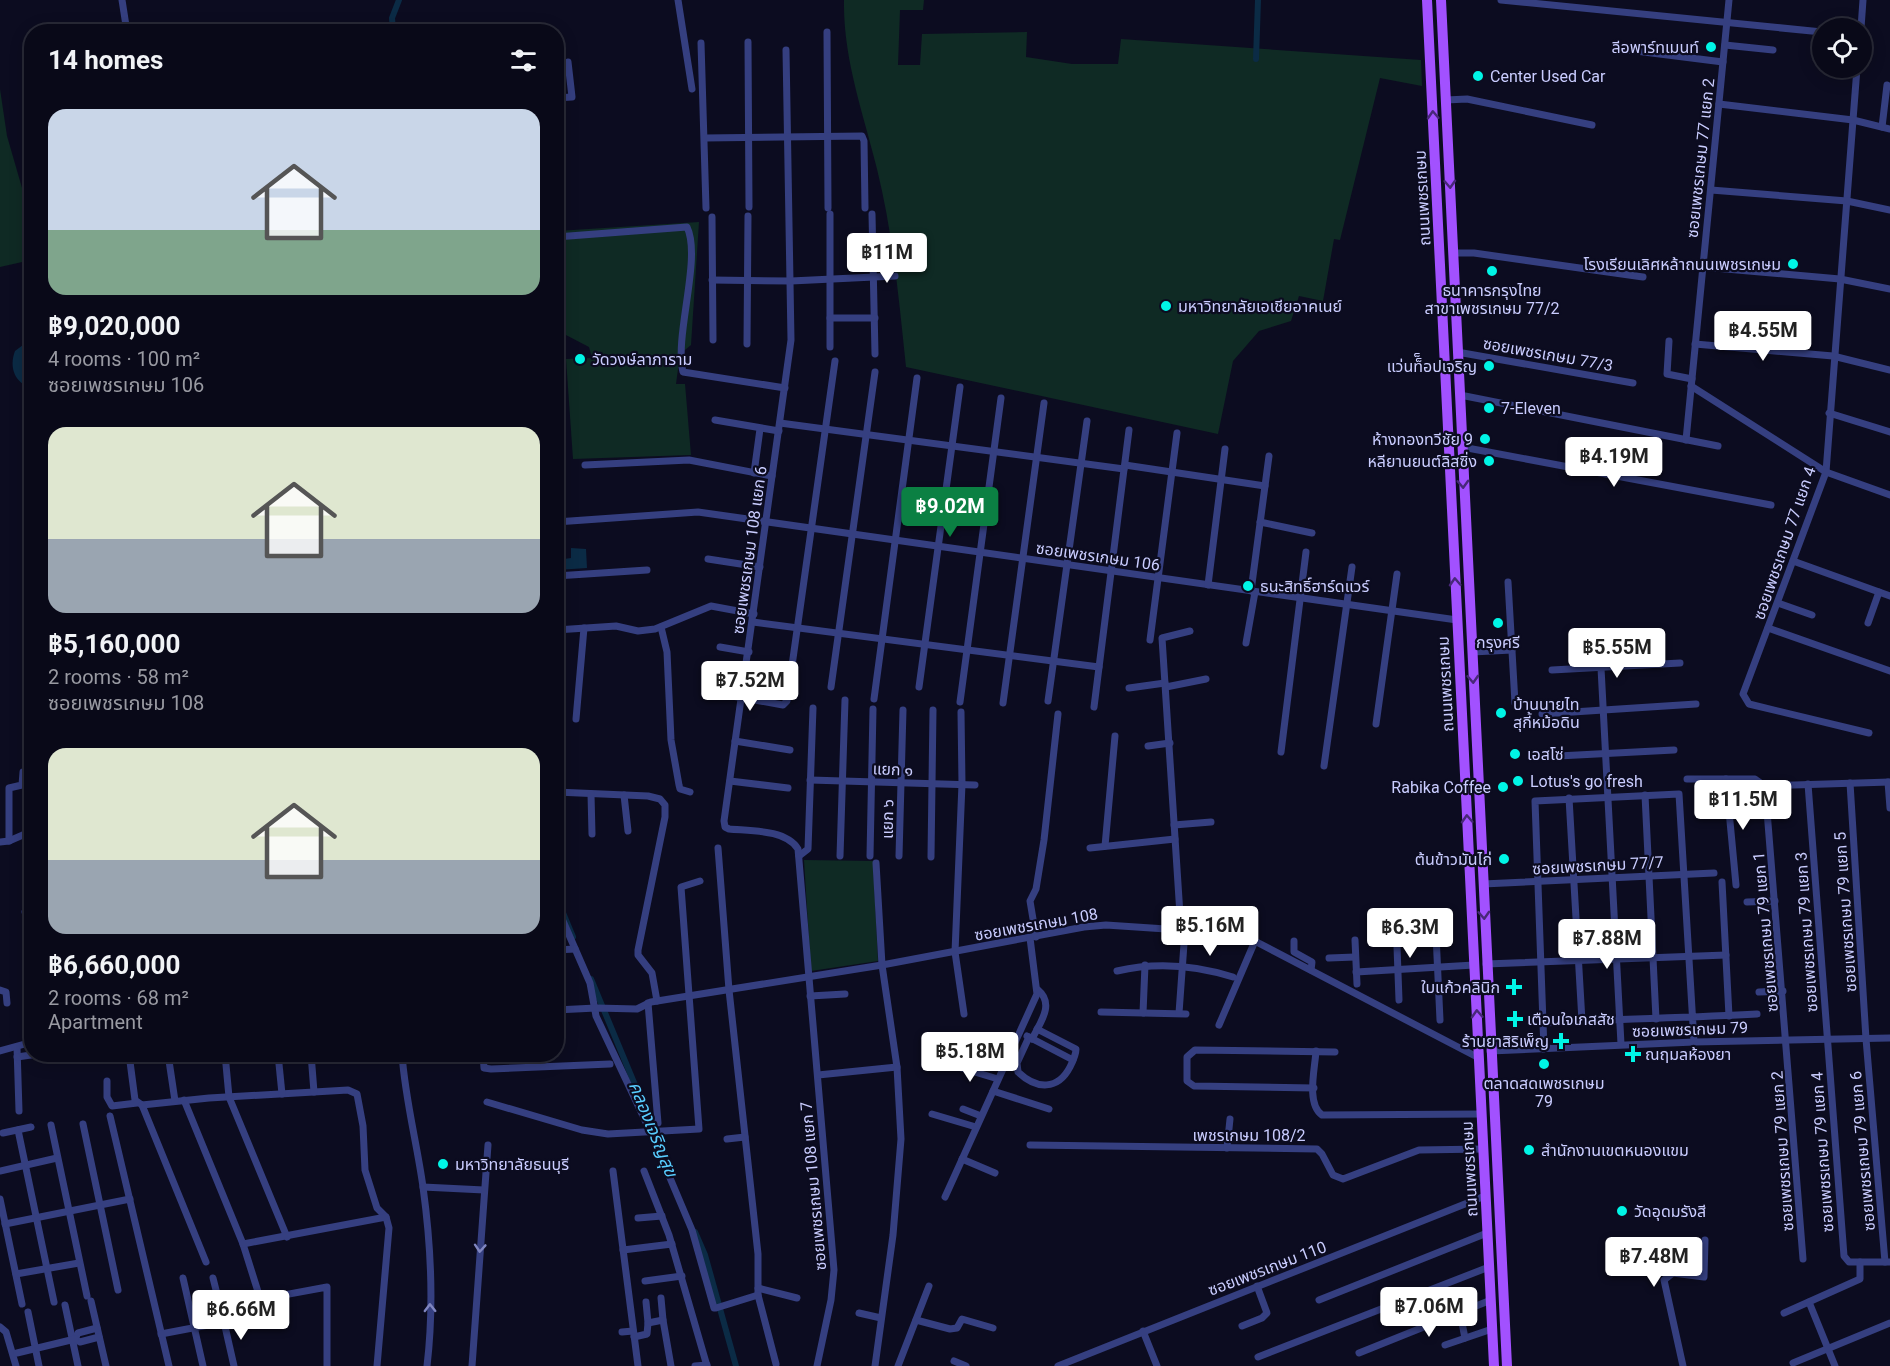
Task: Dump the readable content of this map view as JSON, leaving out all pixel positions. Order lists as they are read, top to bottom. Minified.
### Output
{"streets":{"main road":["ถนนเพชรเกษม"],"street":["ซอยเพชรเกษม 77 แยก 2","ซอยเพชรเกษม 77/3","ซอยเพชรเกษม 77 แยก 4","ซอยเพชรเกษม 108 แยก 6","ซอยเพชรเกษม 106","แยก ๑","แยก ๖","ซอยเพชรเกษม 77/7","ซอยเพชรเกษม 79 แยก 5","ซอยเพชรเกษม 108","ซอยเพชรเกษม 79 แยก 1","ซอยเพชรเกษม 79 แยก 3","ซอยเพชรเกษม 79","เพชรเกษม 108/2","ซอยเพชรเกษม 79 แยก 2","ซอยเพชรเกษม 79 แยก 6","ซอยเพชรเกษม 79 แยก 4","ซอยเพชรเกษม 108 แยก 7","ซอยเพชรเกษม 110"]},"crossings":[["ถนนเพชรเกษม","ซอยเพชรเกษม 77/3"],["ถนนเพชรเกษม","ซอยเพชรเกษม 106"],["ถนนเพชรเกษม","ซอยเพชรเกษม 77/7"],["ถนนเพชรเกษม","ซอยเพชรเกษม 108"],["ถนนเพชรเกษม","ซอยเพชรเกษม 79"],["ถนนเพชรเกษม","เพชรเกษม 108/2"],["ถนนเพชรเกษม","ซอยเพชรเกษม 110"],["ซอยเพชรเกษม 108 แยก 6","ซอยเพชรเกษม 106"],["แยก ๑","แยก ๖"],["ซอยเพชรเกษม 79 แยก 5","ซอยเพชรเกษม 79"],["ซอยเพชรเกษม 79 แยก 5","ซอยเพชรเกษม 79 แยก 6"],["ซอยเพชรเกษม 108","ซอยเพชรเกษม 108 แยก 7"],["ซอยเพชรเกษม 79 แยก 1","ซอยเพชรเกษม 79"],["ซอยเพชรเกษม 79 แยก 1","ซอยเพชรเกษม 79 แยก 2"],["ซอยเพชรเกษม 79 แยก 3","ซอยเพชรเกษม 79"],["ซอยเพชรเกษม 79 แยก 3","ซอยเพชรเกษม 79 แยก 4"],["ซอยเพชรเกษม 79","ซอยเพชรเกษม 79 แยก 2"],["ซอยเพชรเกษม 79","ซอยเพชรเกษม 79 แยก 6"],["ซอยเพชรเกษม 79","ซอยเพชรเกษม 79 แยก 4"]],"water":["คลองเจริญสุข"],"places":{"other":["ลีอพาร์ทเมนท์","Center Used Car","โรงเรียนเลิศหล้าถนนเพชรเกษม","ธนาคารกรุงไทย สาขาเพชรเกษม 77/2","มหาวิทยาลัยเอเชียอาคเนย์","วัดวงษ์ลาภาราม","แว่นท็็อปเจริญ","7-Eleven","ห้างทองทวีชัย 9","หลียานยนต์ลิสซิ่ง","ธนะสิทธิ์ฮาร์ดแวร์","กรุงศรี","บ้านนายไท สุกี้หม้อดิน","เอสโซ่","Lotus's go fresh","Rabika Coffee","ต้นข้าวมันไก่","ตลาดสดเพชรเกษม 79","สำนักงานเขตหนองแขม","มหาวิทยาลัยธนบุรี","วัดอุดมรังสี"],"health":["ใบแก้วคลินิก","เตือนใจเภสสัช","ร้านยาสิริเพ็ญ","ณฤมลห้องยา"]},"page":{"heading":"14 homes","list":[{"name":"฿9,020,000","note":"4 rooms · 100 m² · ซอยเพชรเกษม 106"},{"name":"฿5,160,000","note":"2 rooms · 58 m² · ซอยเพชรเกษม 108"},{"name":"฿6,660,000","note":"2 rooms · 68 m² · Apartment"}],"price":["฿11M","฿4.55M","฿4.19M","฿9.02M","฿5.55M","฿7.52M","฿11.5M","฿5.16M","฿6.3M","฿7.88M","฿5.18M","฿7.48M","฿7.06M","฿6.66M"]}}
